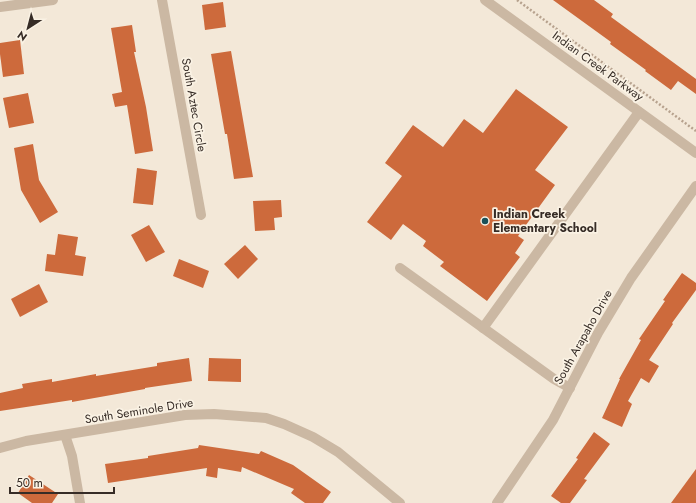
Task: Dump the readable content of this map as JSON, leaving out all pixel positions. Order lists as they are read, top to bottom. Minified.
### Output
{"streets":{"street":["Indian Creek Parkway","South Aztec Circle","South Arapaho Drive","South Seminole Drive"]},"places":["Indian Creek Elementary School"],"scale_bar":"50 m","north":"bottom left"}
